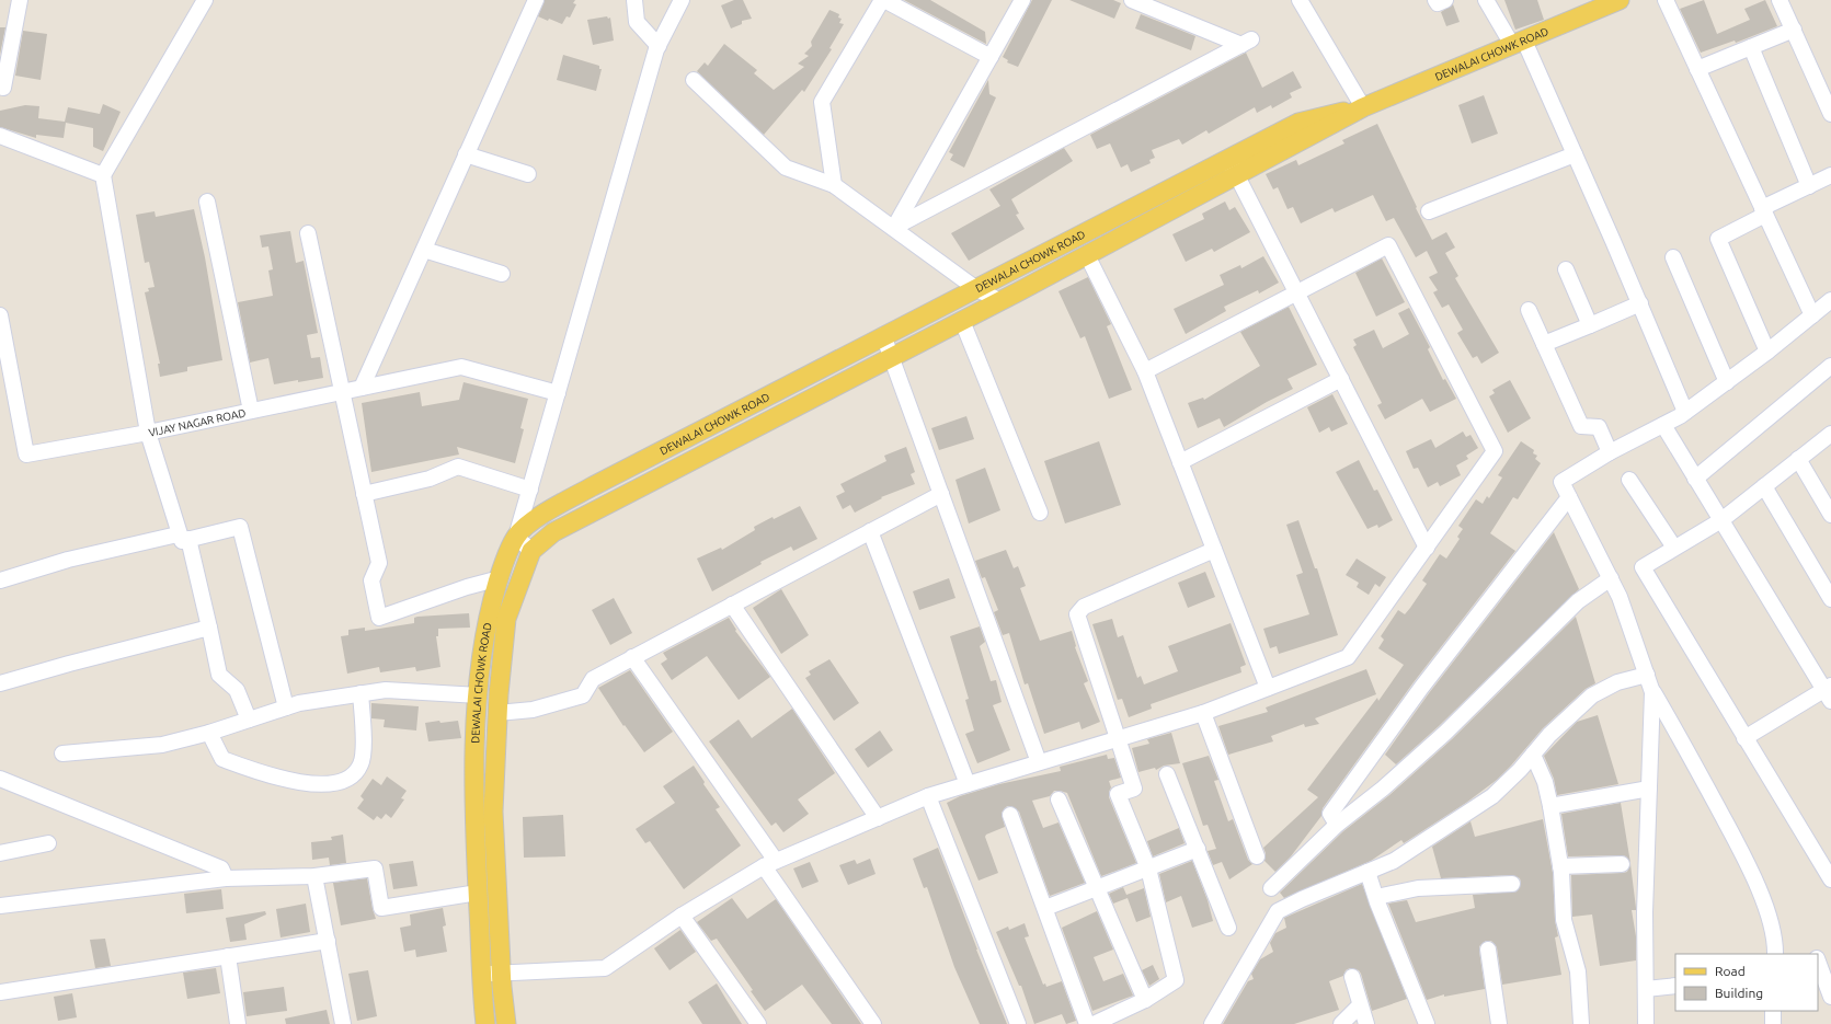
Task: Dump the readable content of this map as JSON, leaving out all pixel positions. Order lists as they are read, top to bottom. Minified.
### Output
{"streets":{"main road":["DEWALAI CHOWK ROAD"],"street":["VIJAY NAGAR ROAD"]},"legend":["Road","Building"]}
